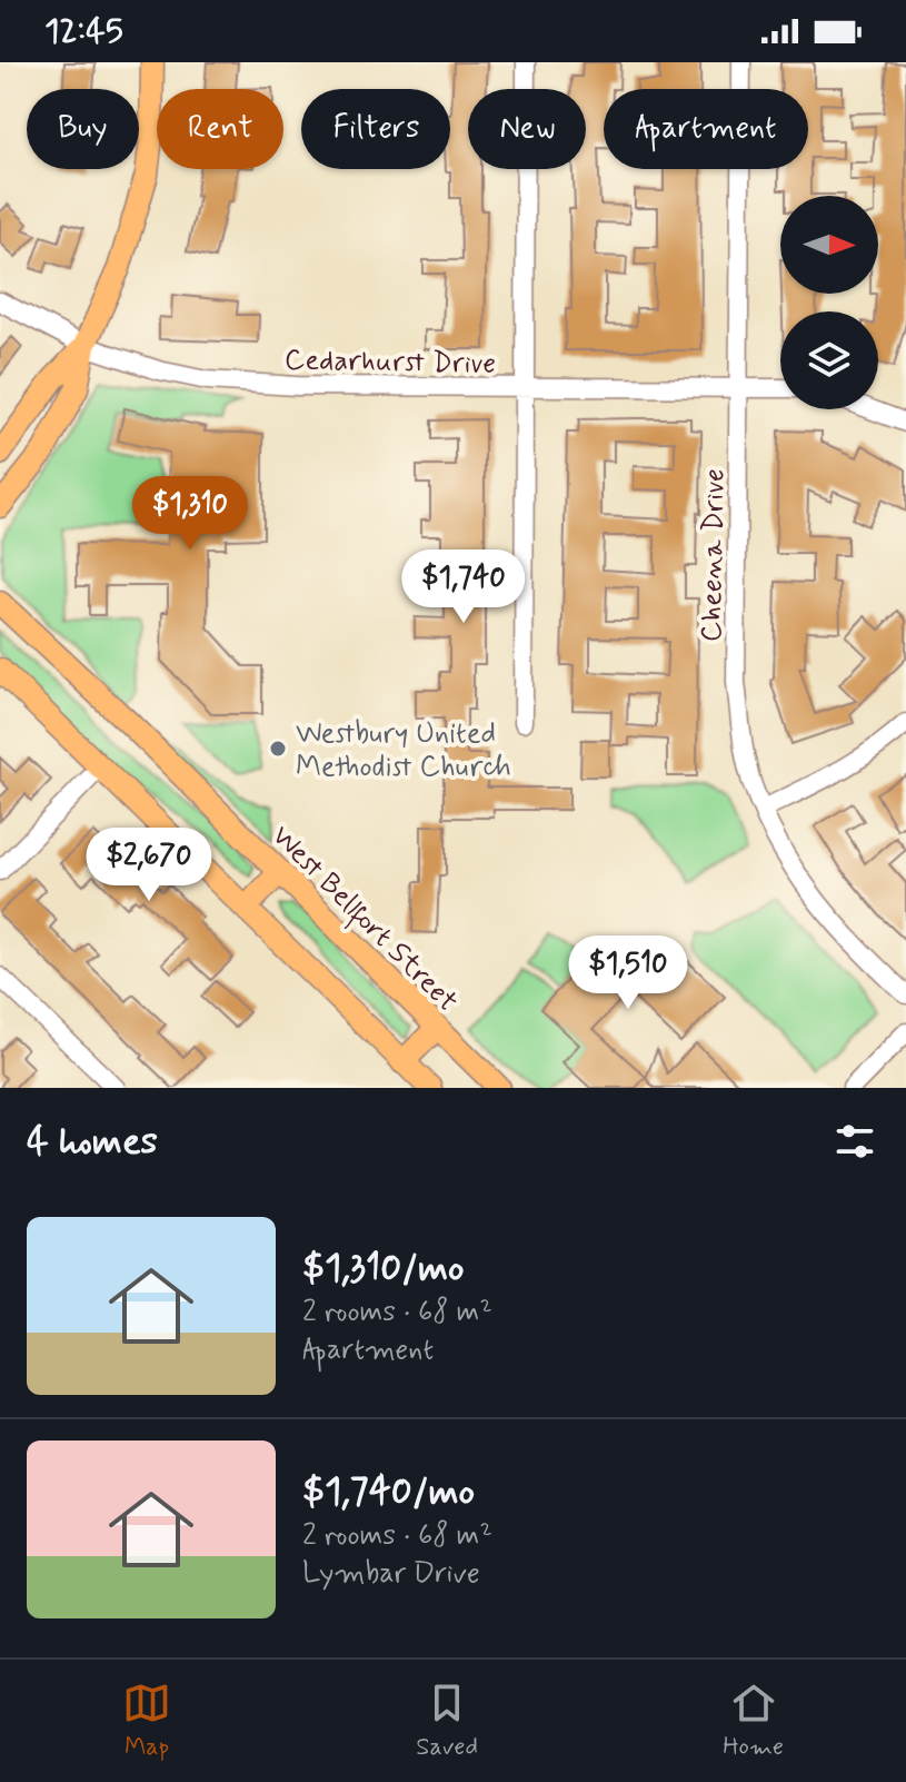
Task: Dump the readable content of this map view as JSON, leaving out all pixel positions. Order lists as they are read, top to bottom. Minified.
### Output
{"streets":{"main road":["West Bellfort Street"],"street":["Cedarhurst Drive","Cheena Drive"]},"crossings":[["Cedarhurst Drive","Cheena Drive"]],"places":["Westbury United Methodist Church"],"north":"right","page":{"status":"12:45","chip":["Buy","Rent","Filters","New","Apartment"],"price":["$1,310","$1,740","$2,670","$1,510"],"heading":"4 homes","list":[{"name":"$1,310/mo","note":"2 rooms · 68 m² · Apartment"},{"name":"$1,740/mo","note":"2 rooms · 68 m² · Lymbar Drive"}],"tabs":["Map","Saved","Home"]}}
